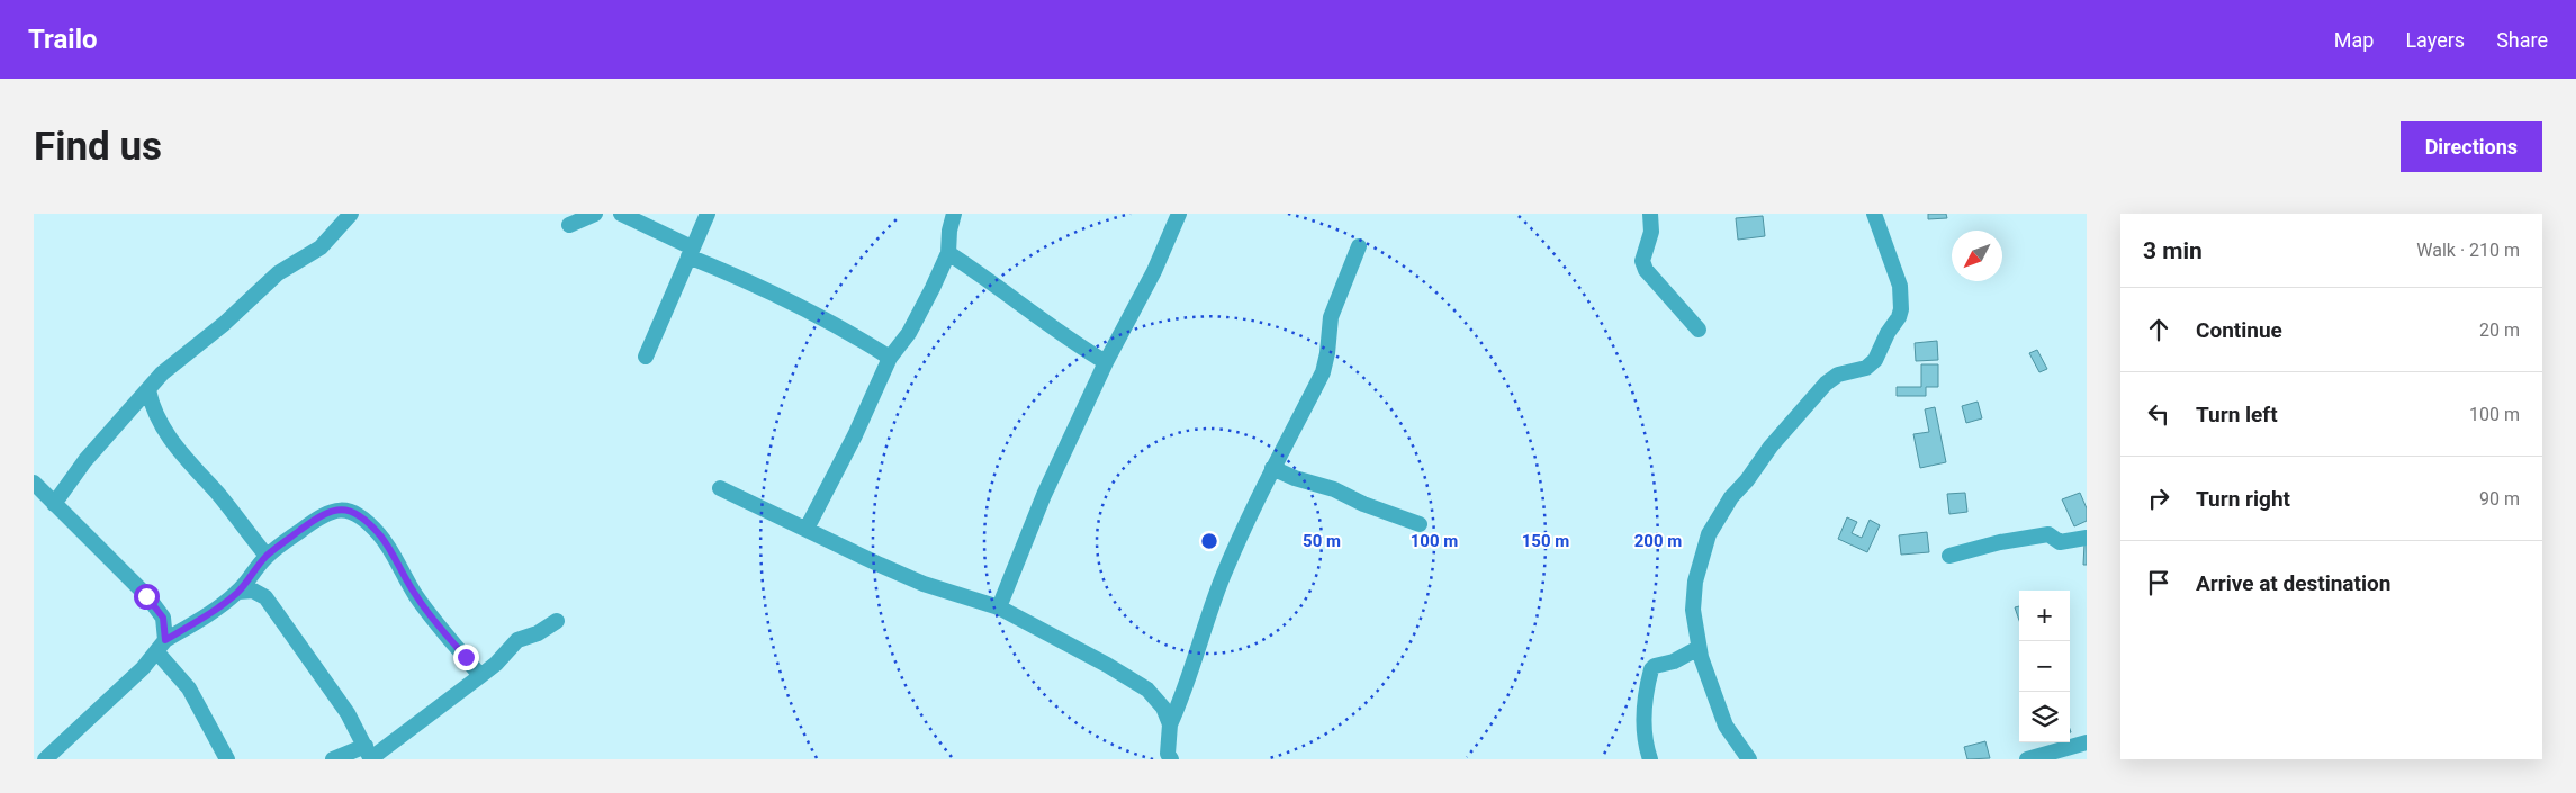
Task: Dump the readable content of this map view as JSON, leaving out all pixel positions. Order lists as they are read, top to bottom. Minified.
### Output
{"north":"bottom left","page":{"header":"Trailo","nav":["Map","Layers","Share"],"buttons":"Directions","title":"Find us","heading":["3 min","Walk · 210 m"],"list":[["Continue","20 m"],["Turn left","100 m"],["Turn right","90 m"],"Arrive at destination"],"map_buttons":["+","−"]},"rings":["50 m","100 m","150 m","200 m"]}
